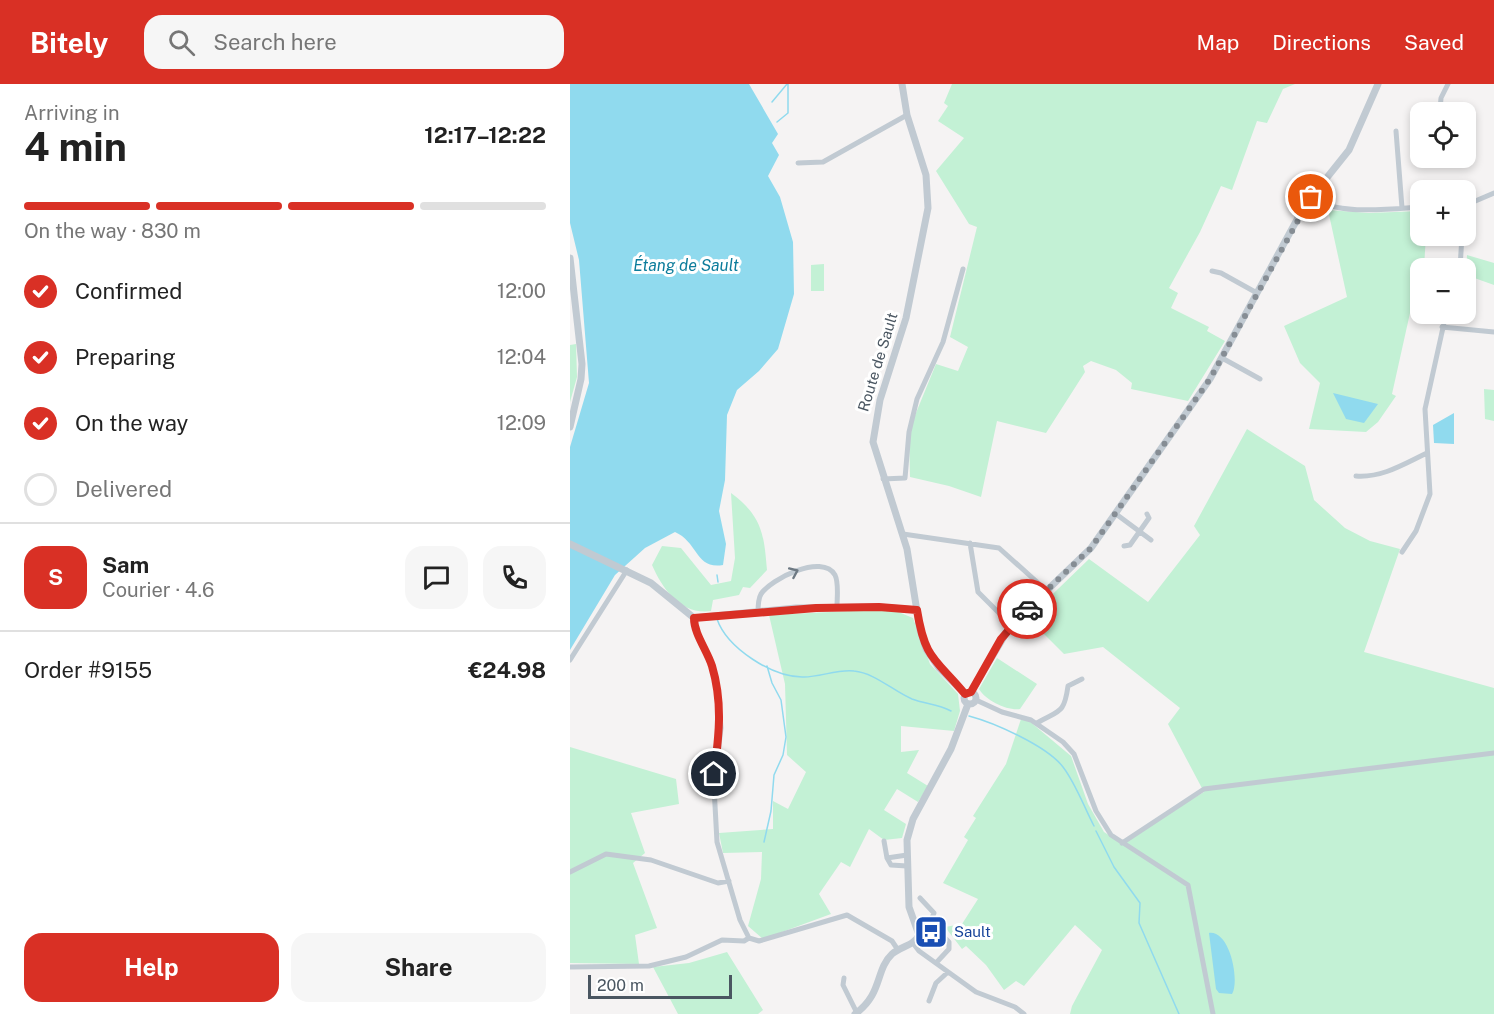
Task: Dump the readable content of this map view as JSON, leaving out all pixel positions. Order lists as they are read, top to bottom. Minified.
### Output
{"streets":{"street":["Route de Sault"]},"water":["Étang de Sault"],"places":{"bus stop":["Sault"]},"scale_bar":"200 m","page":{"header":"Bitely","search":"Search here","nav":["Map","Directions","Saved"],"heading":["4 min","Arriving in","12:17–12:22"],"panel":["Sam","Courier · 4.6","Order #9155","€24.98"],"map_buttons":["+","−"],"bar":"On the way · 830 m","list":[["Confirmed","12:00"],["Preparing","12:04"],["On the way","12:09"],"Delivered"],"round":"S","buttons":["Help","Share"],"scale":"200 m"}}
